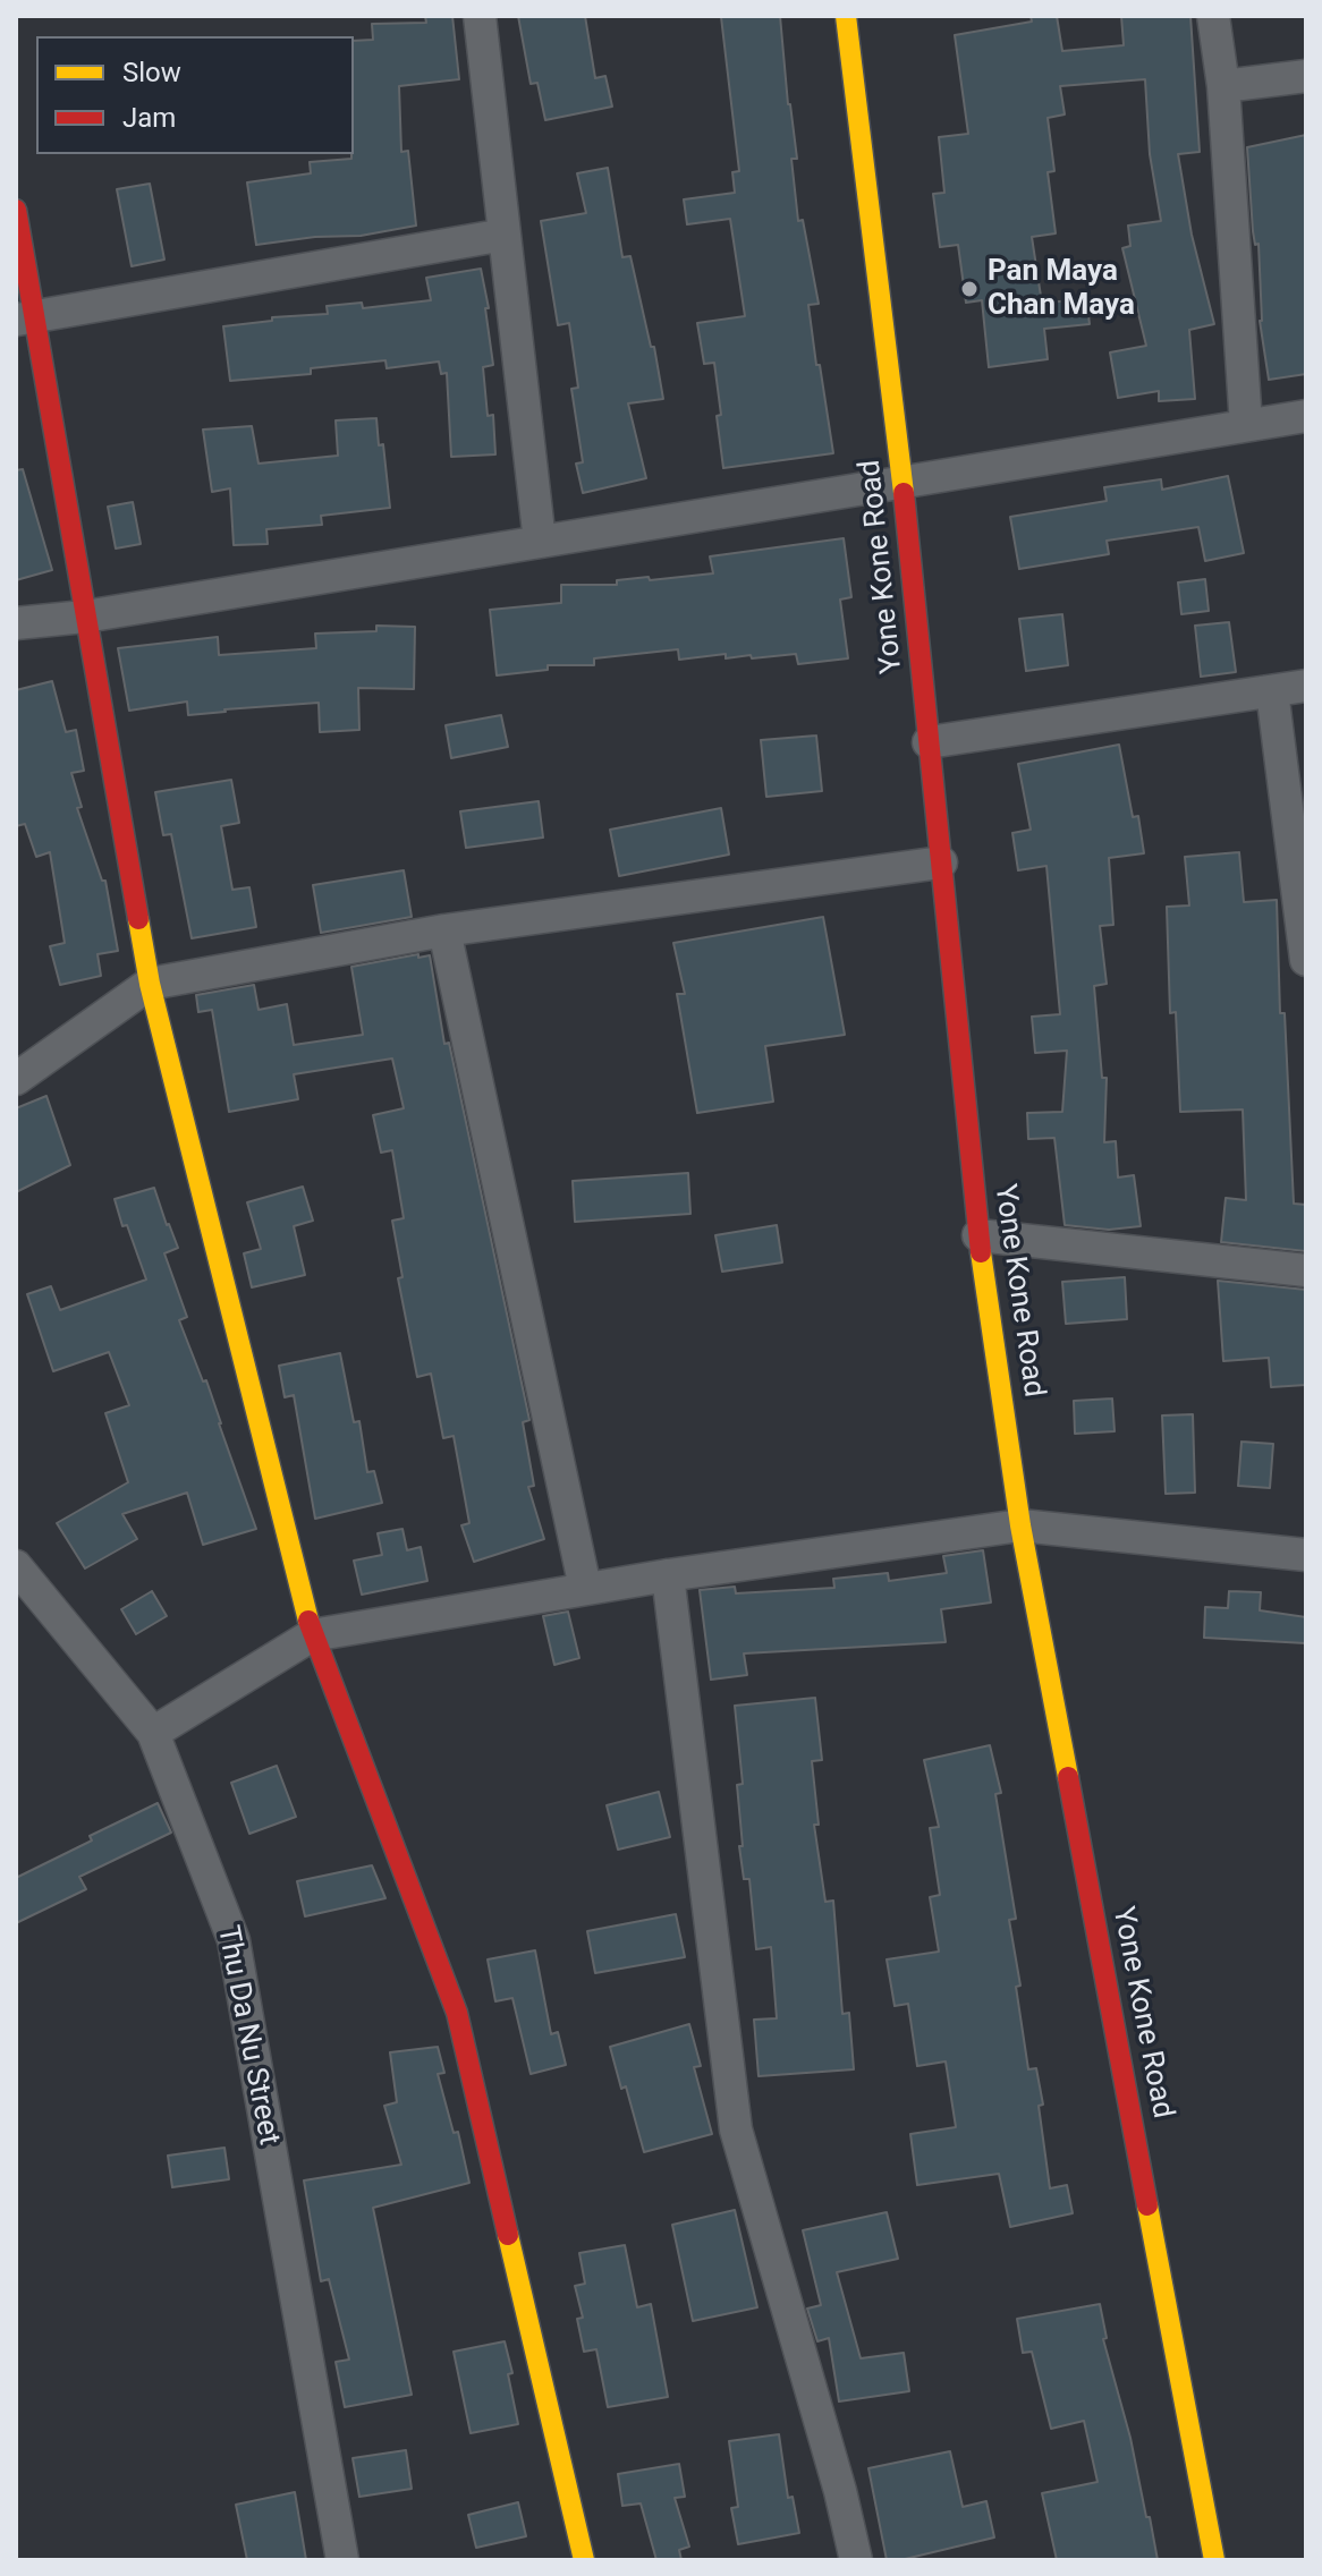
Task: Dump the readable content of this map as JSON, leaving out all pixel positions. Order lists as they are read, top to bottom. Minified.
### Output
{"streets":{"street":["Yone Kone Road","Thu Da Nu Street"]},"places":["Pan Maya Chan Maya"],"legend":["Slow","Jam"]}
